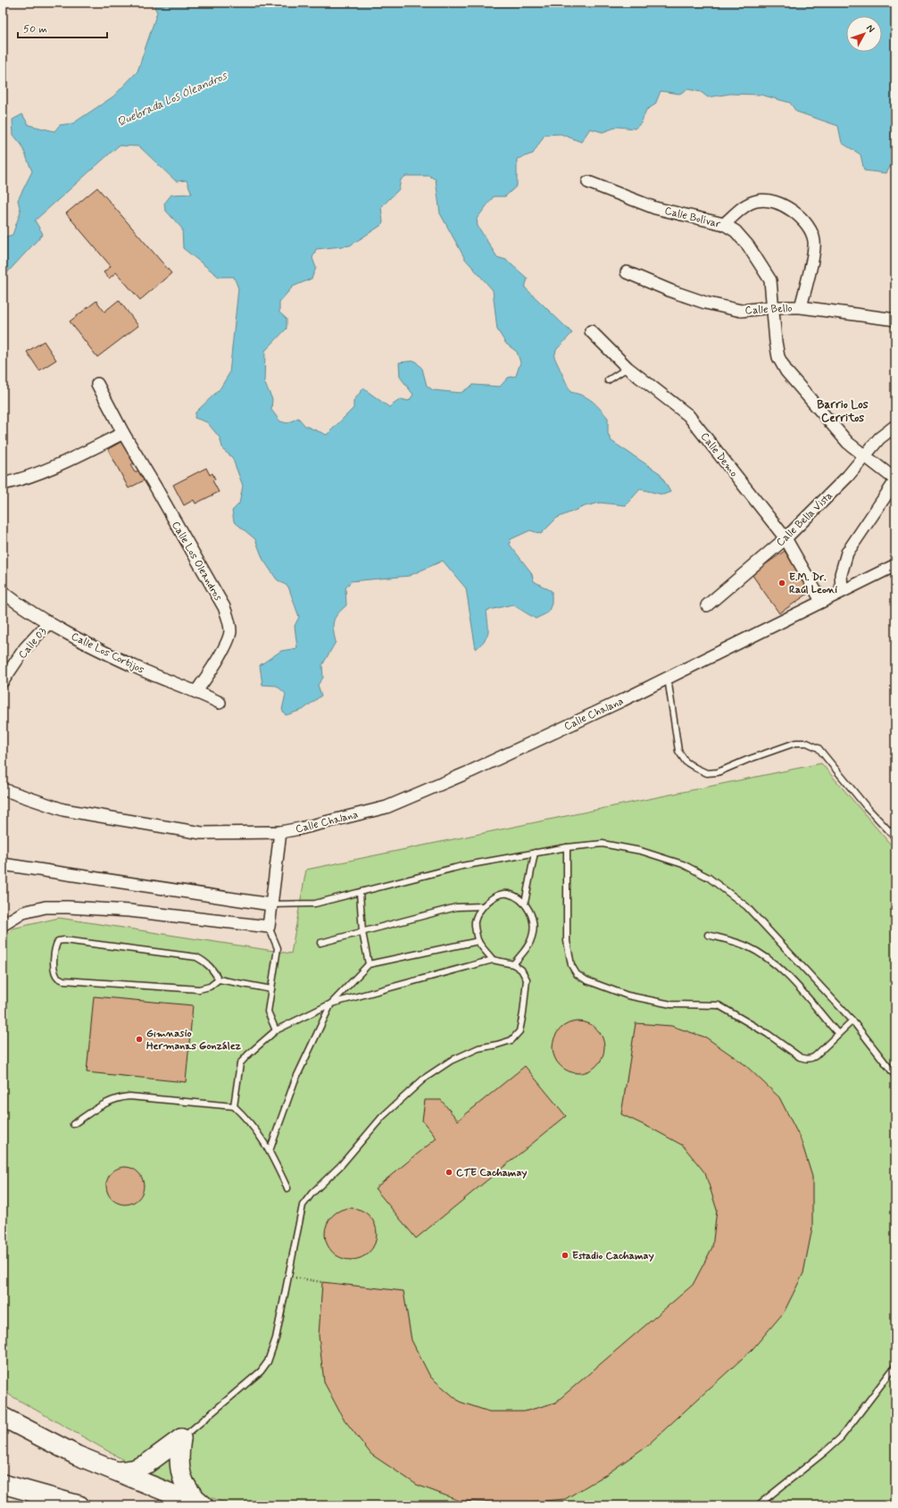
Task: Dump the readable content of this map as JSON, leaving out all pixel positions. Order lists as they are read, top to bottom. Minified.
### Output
{"streets":{"street":["Calle Bolívar","Calle Bello","Calle Demo","Calle Bella Vista","Calle Los Oleandros","Calle 03","Calle Los Cortijos","Calle Chalana"]},"crossings":[["Calle Bolívar","Calle Bello"],["Calle Bolívar","Calle Bella Vista"],["Calle Demo","Calle Bella Vista"],["Calle Demo","Calle Chalana"],["Calle Los Oleandros","Calle Los Cortijos"],["Calle 03","Calle Los Cortijos"]],"districts":["Barrio Los Cerritos"],"water":["Quebrada Los Oleandros"],"places":["E.M. Dr. Raúl Leoni","Gimnasio Hermanas González","CTE Cachamay","Estadio Cachamay"],"scale_bar":"50 m","north":"top right"}
